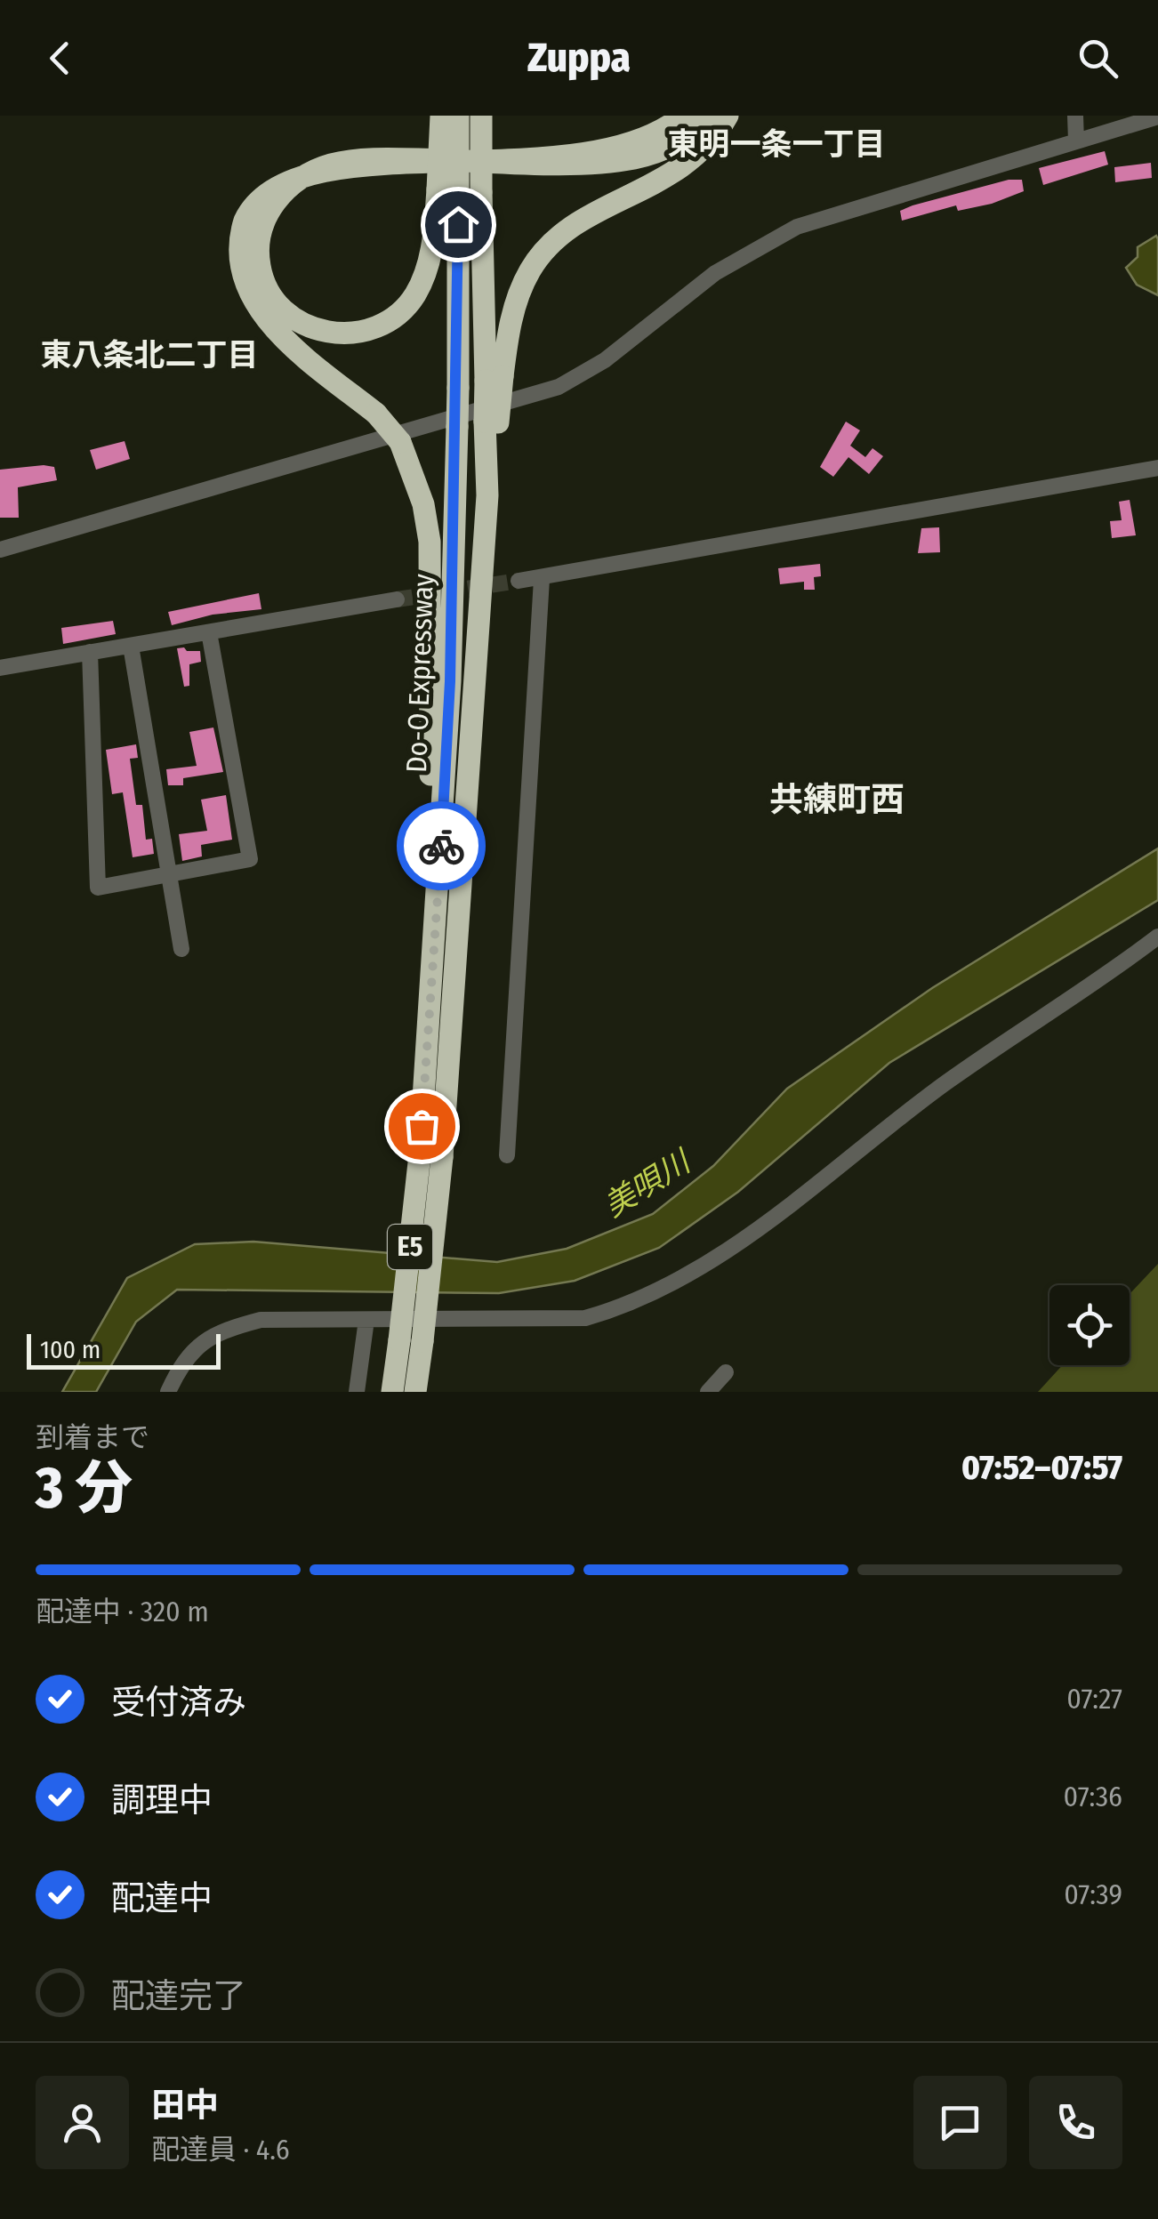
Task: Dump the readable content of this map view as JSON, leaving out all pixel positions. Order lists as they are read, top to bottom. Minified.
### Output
{"streets":{"highway":["Do-O Expressway","E5"]},"districts":["東明一条一丁目","東八条北二丁目","共練町西"],"water":["美唄川"],"scale_bar":"100 m","page":{"header":"Zuppa","scale":"100 m","heading":["3 分","到着まで","07:52–07:57"],"panel":["田中","配達員 · 4.6"],"bar":"配達中 · 320 m","list":[["受付済み","07:27"],["調理中","07:36"],["配達中","07:39"],"配達完了"]}}
